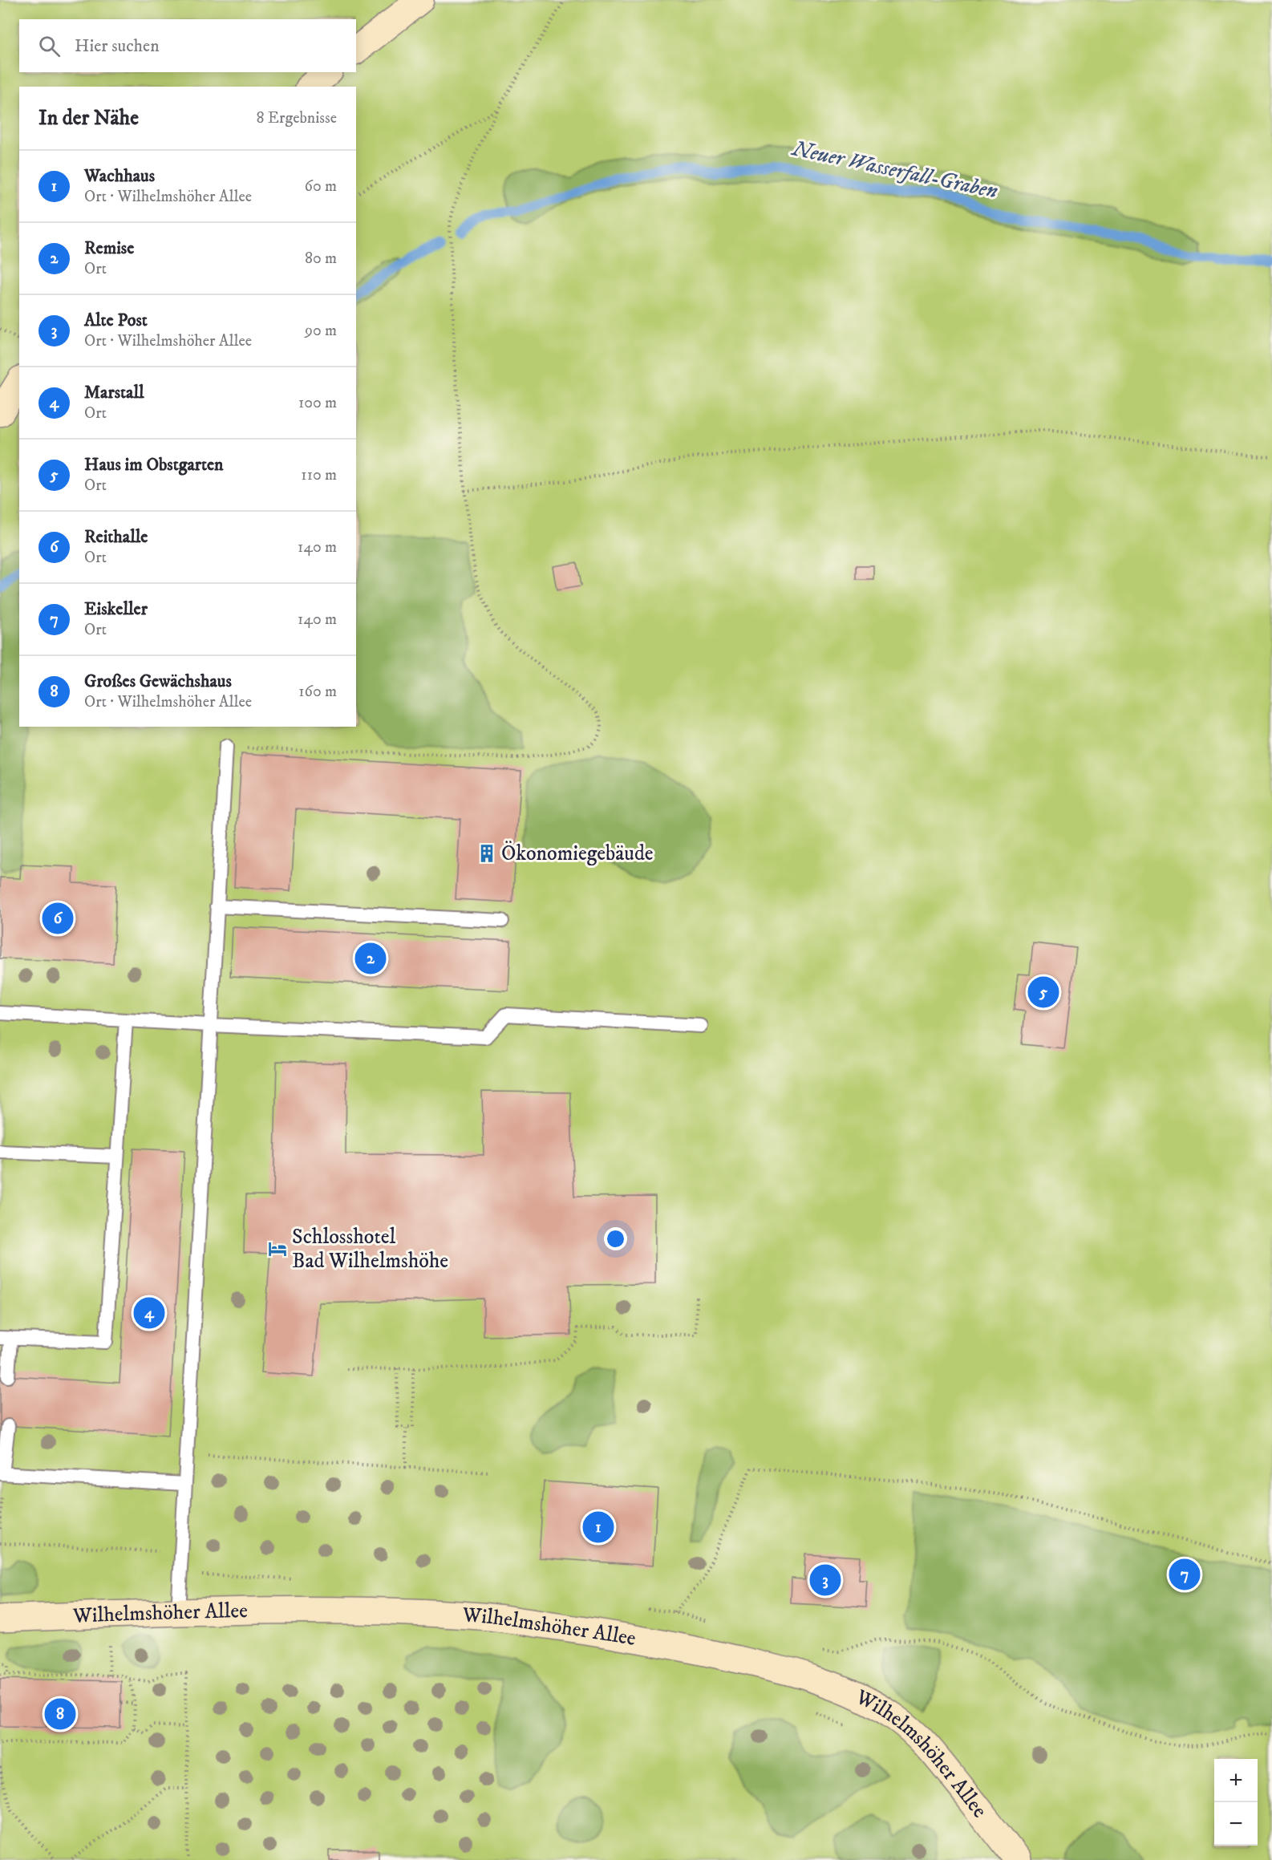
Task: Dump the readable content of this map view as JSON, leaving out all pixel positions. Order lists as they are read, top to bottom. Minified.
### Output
{"streets":{"main road":["Wilhelmshöher Allee"]},"water":["Neuer Wasserfall-Graben"],"places":{"building":["Ökonomiegebäude"],"hotel":["Schlosshotel Bad Wilhelmshöhe"]},"page":{"search":"Hier suchen","heading":["In der Nähe","8 Ergebnisse"],"list":[{"mark":"1","name":"Wachhaus","note":"Ort · Wilhelmshöher Allee","value":"60 m"},{"mark":"2","name":"Remise","note":"Ort","value":"80 m"},{"mark":"3","name":"Alte Post","note":"Ort · Wilhelmshöher Allee","value":"90 m"},{"mark":"4","name":"Marstall","note":"Ort","value":"100 m"},{"mark":"5","name":"Haus im Obstgarten","note":"Ort","value":"110 m"},{"mark":"6","name":"Reithalle","note":"Ort","value":"140 m"},{"mark":"7","name":"Eiskeller","note":"Ort","value":"140 m"},{"mark":"8","name":"Großes Gewächshaus","note":"Ort · Wilhelmshöher Allee","value":"160 m"}],"pins":["6","2","5","4","1","7","3","8"],"map_buttons":["+","−"]}}
